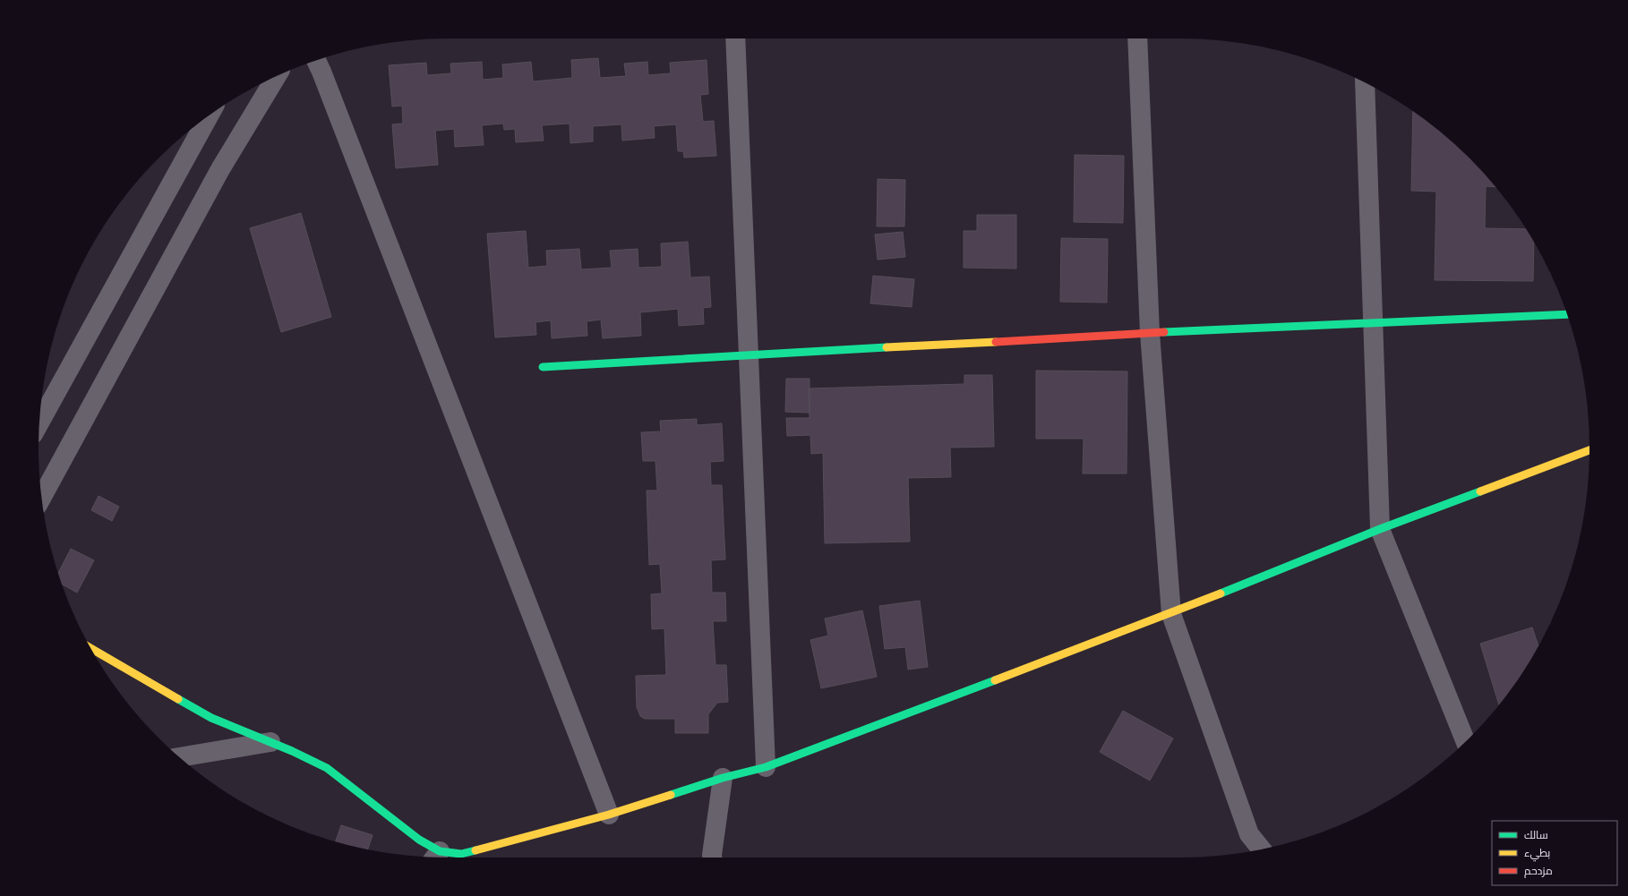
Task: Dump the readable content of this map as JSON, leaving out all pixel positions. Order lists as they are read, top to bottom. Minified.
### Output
{"legend":["سالك","بطيء","مزدحم"]}
